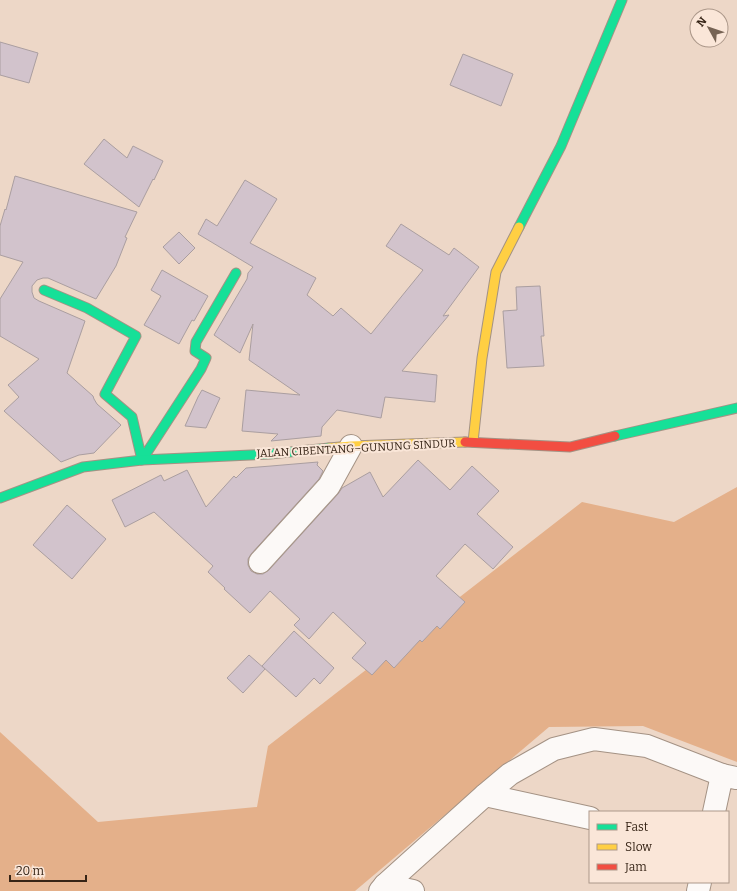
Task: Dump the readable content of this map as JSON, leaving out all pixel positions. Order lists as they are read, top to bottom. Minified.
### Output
{"streets":{"street":["JALAN CIBENTANG–GUNUNG SINDUR"]},"legend":["Fast","Slow","Jam"],"scale_bar":"20 m","north":"top left"}
